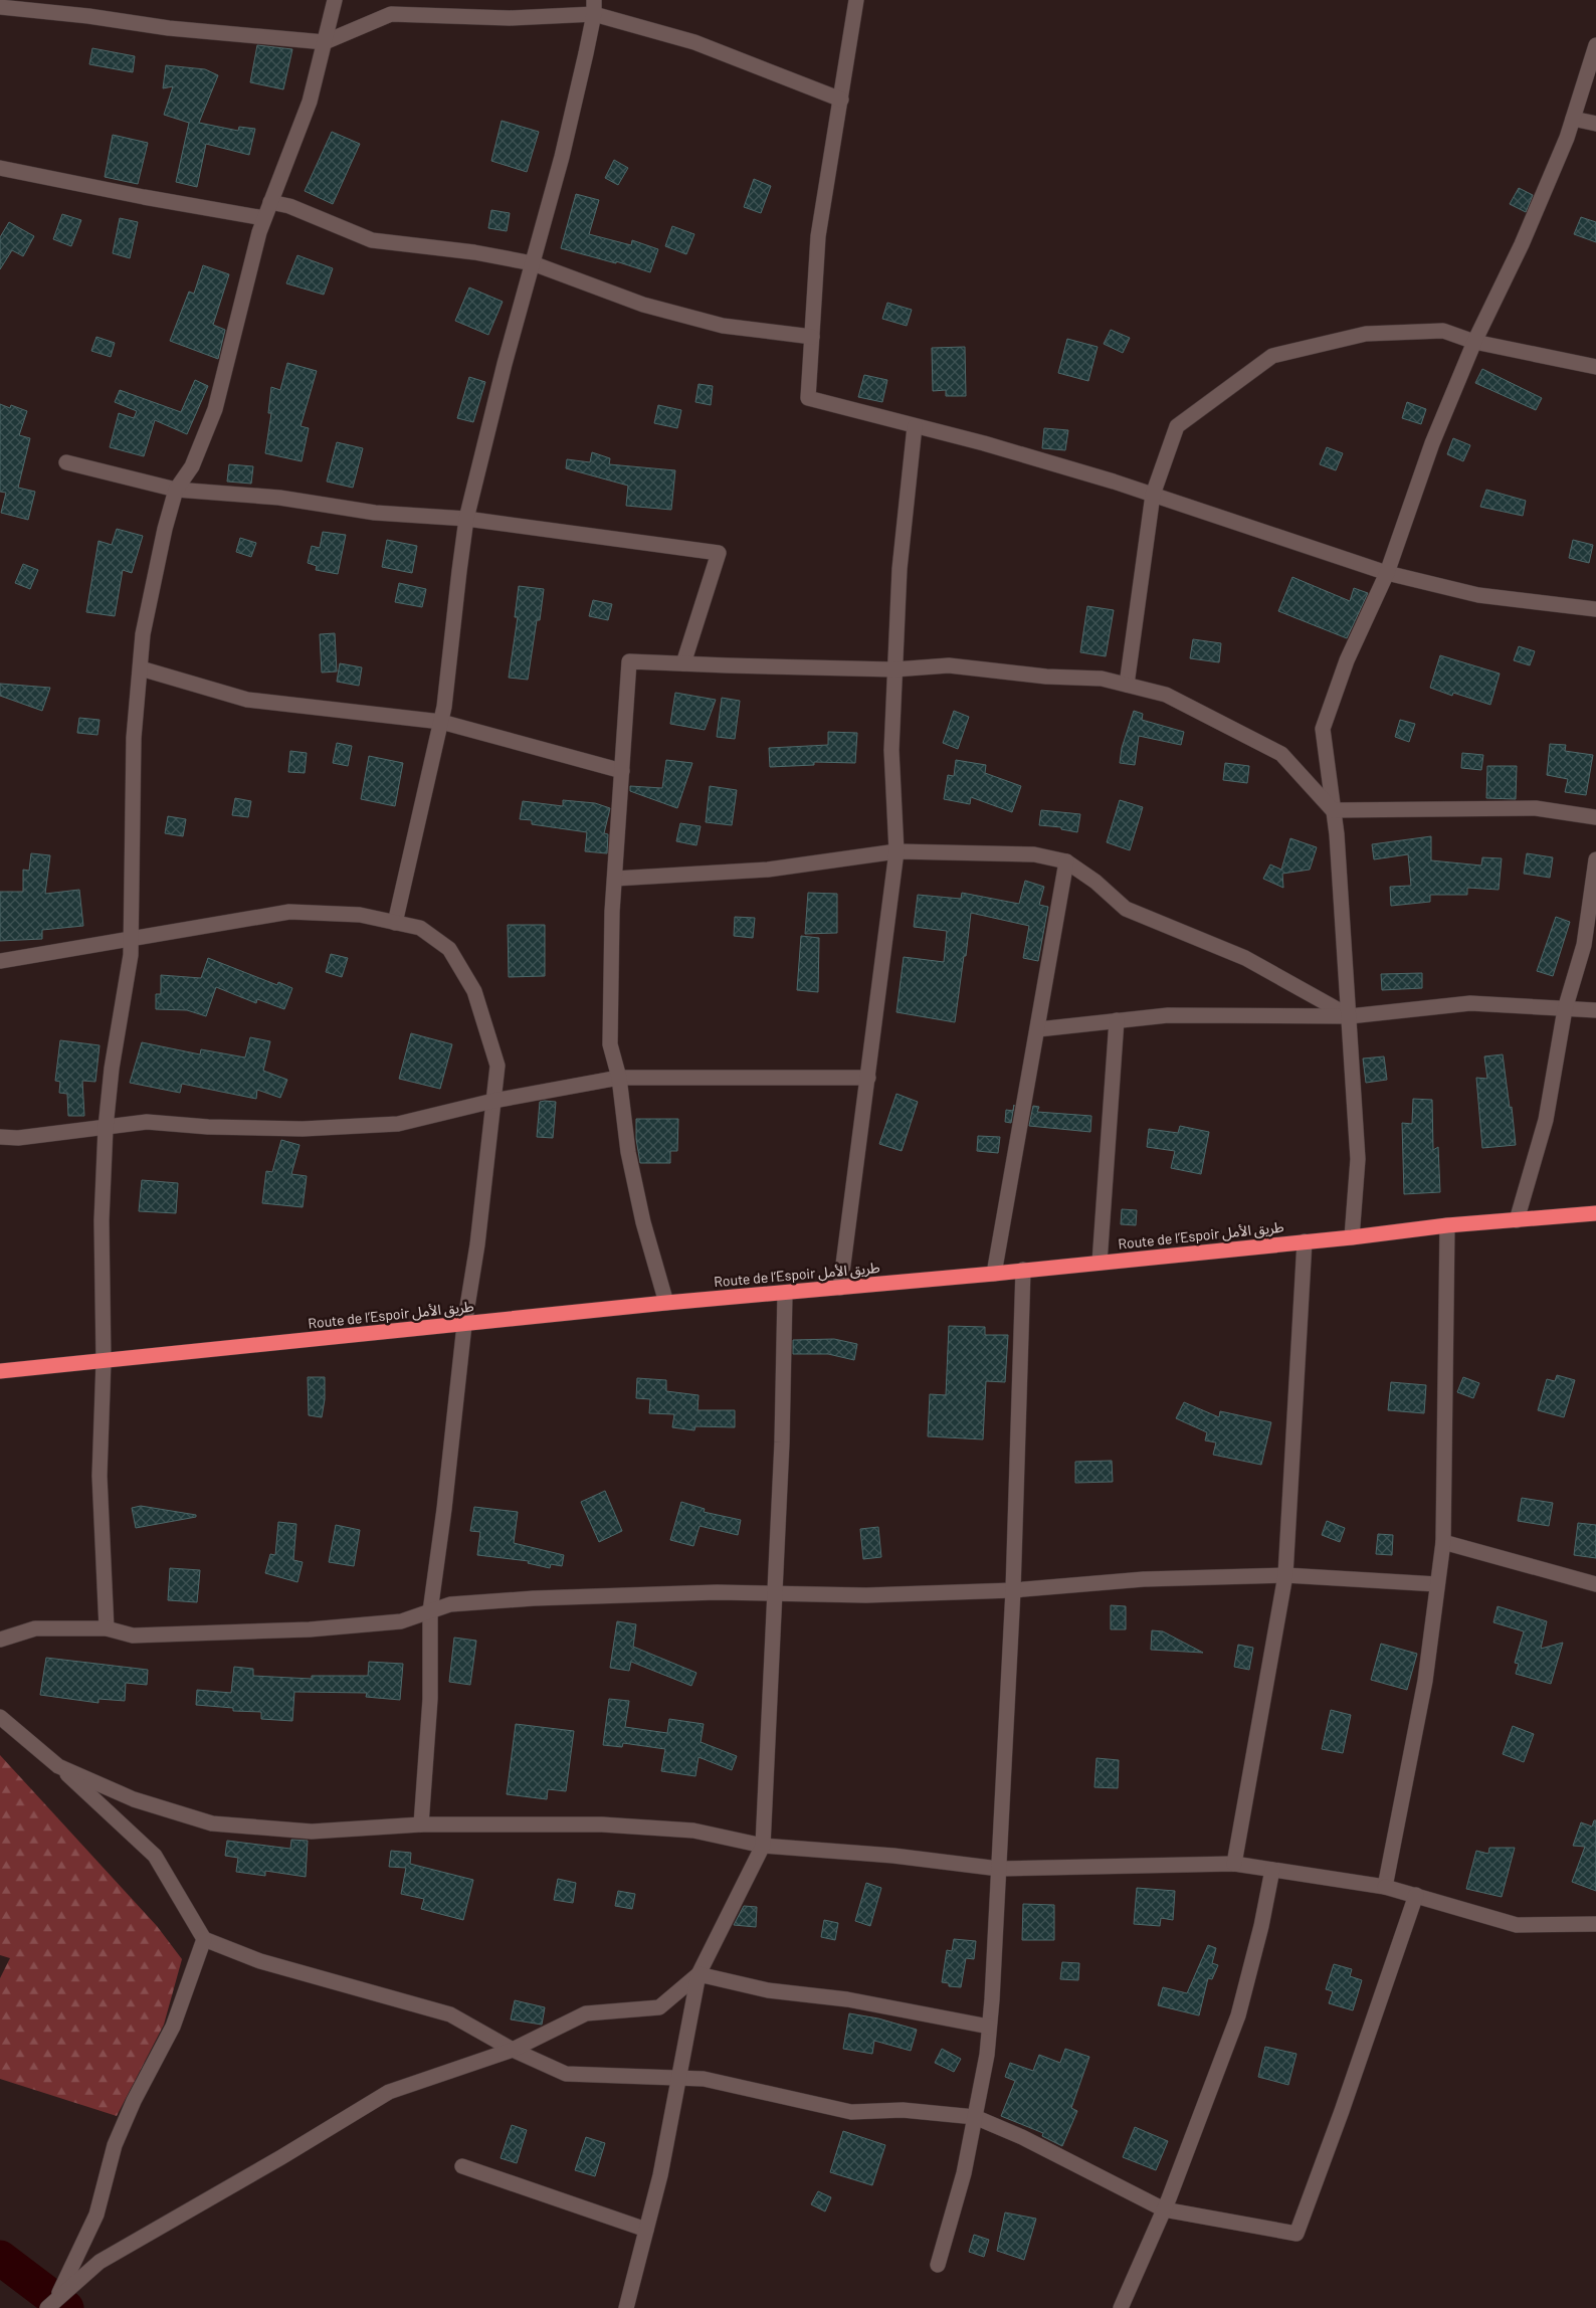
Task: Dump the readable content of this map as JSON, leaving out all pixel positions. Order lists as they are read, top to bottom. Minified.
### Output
{"streets":{"highway":["Route de l’Espoir طريق الأمل"]}}
